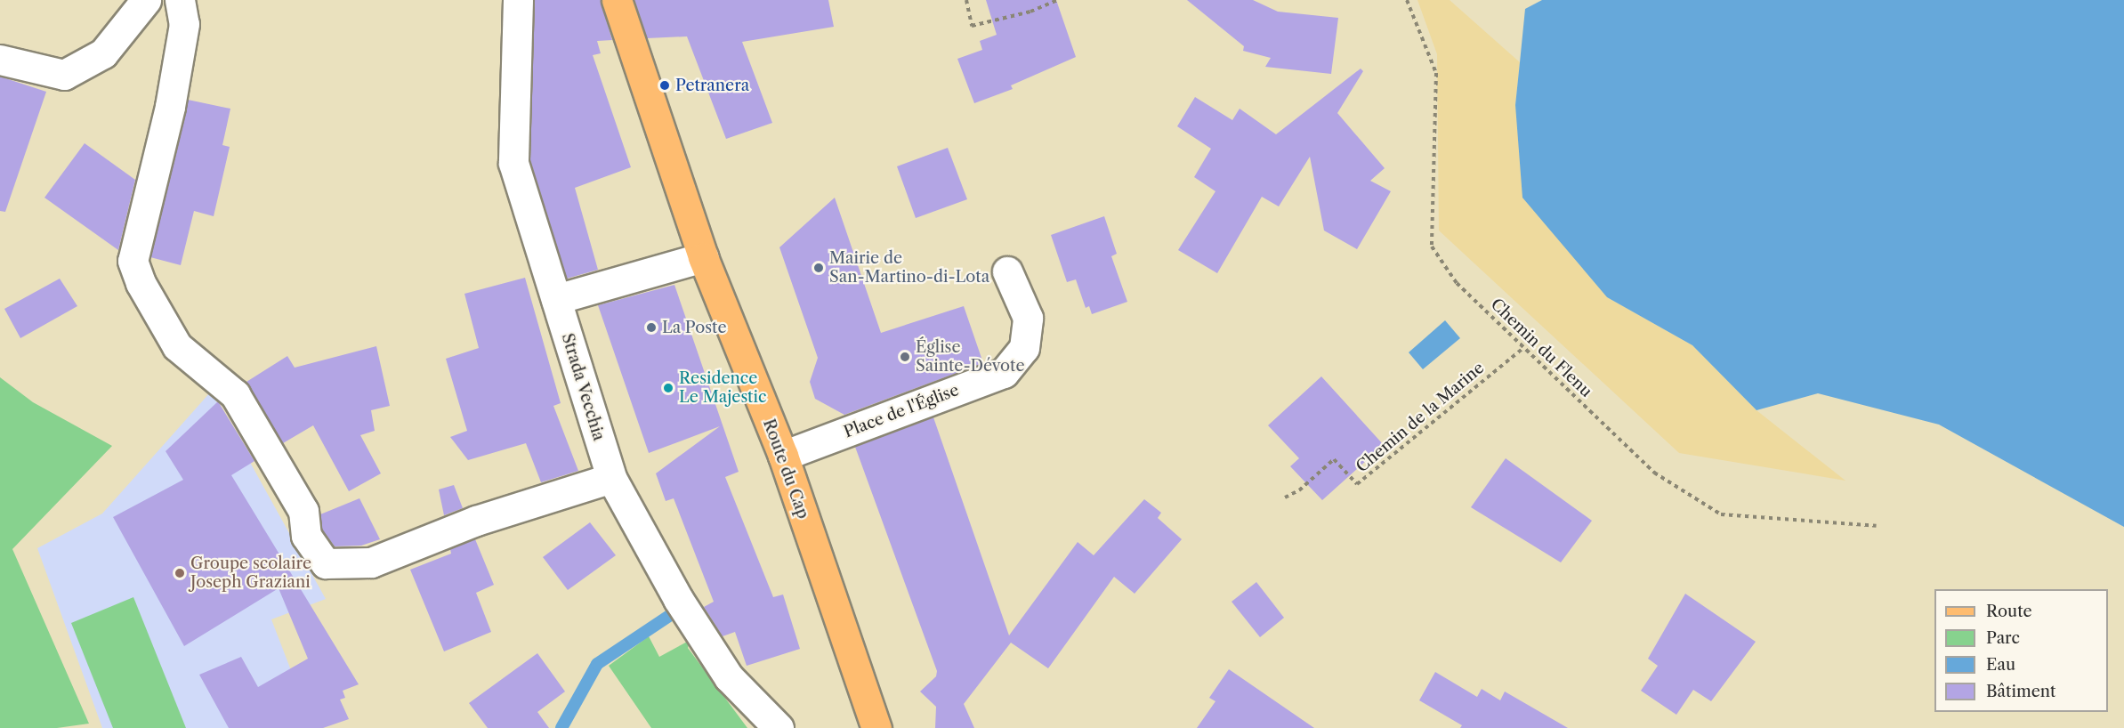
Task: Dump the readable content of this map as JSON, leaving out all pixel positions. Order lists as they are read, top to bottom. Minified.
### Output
{"streets":{"main road":["Route du Cap"],"street":["Strada Vecchia","Place de l'Église"],"path":["Chemin du Flenu","Chemin de la Marine"]},"crossings":[["Chemin du Flenu","Chemin de la Marine"],["Place de l'Église","Route du Cap"]],"places":["Petranera","Mairie de San-Martino-di-Lota","La Poste","Église Sainte-Dévote","Residence Le Majestic","Groupe scolaire Joseph Graziani"],"legend":["Route","Parc","Eau","Bâtiment"]}
